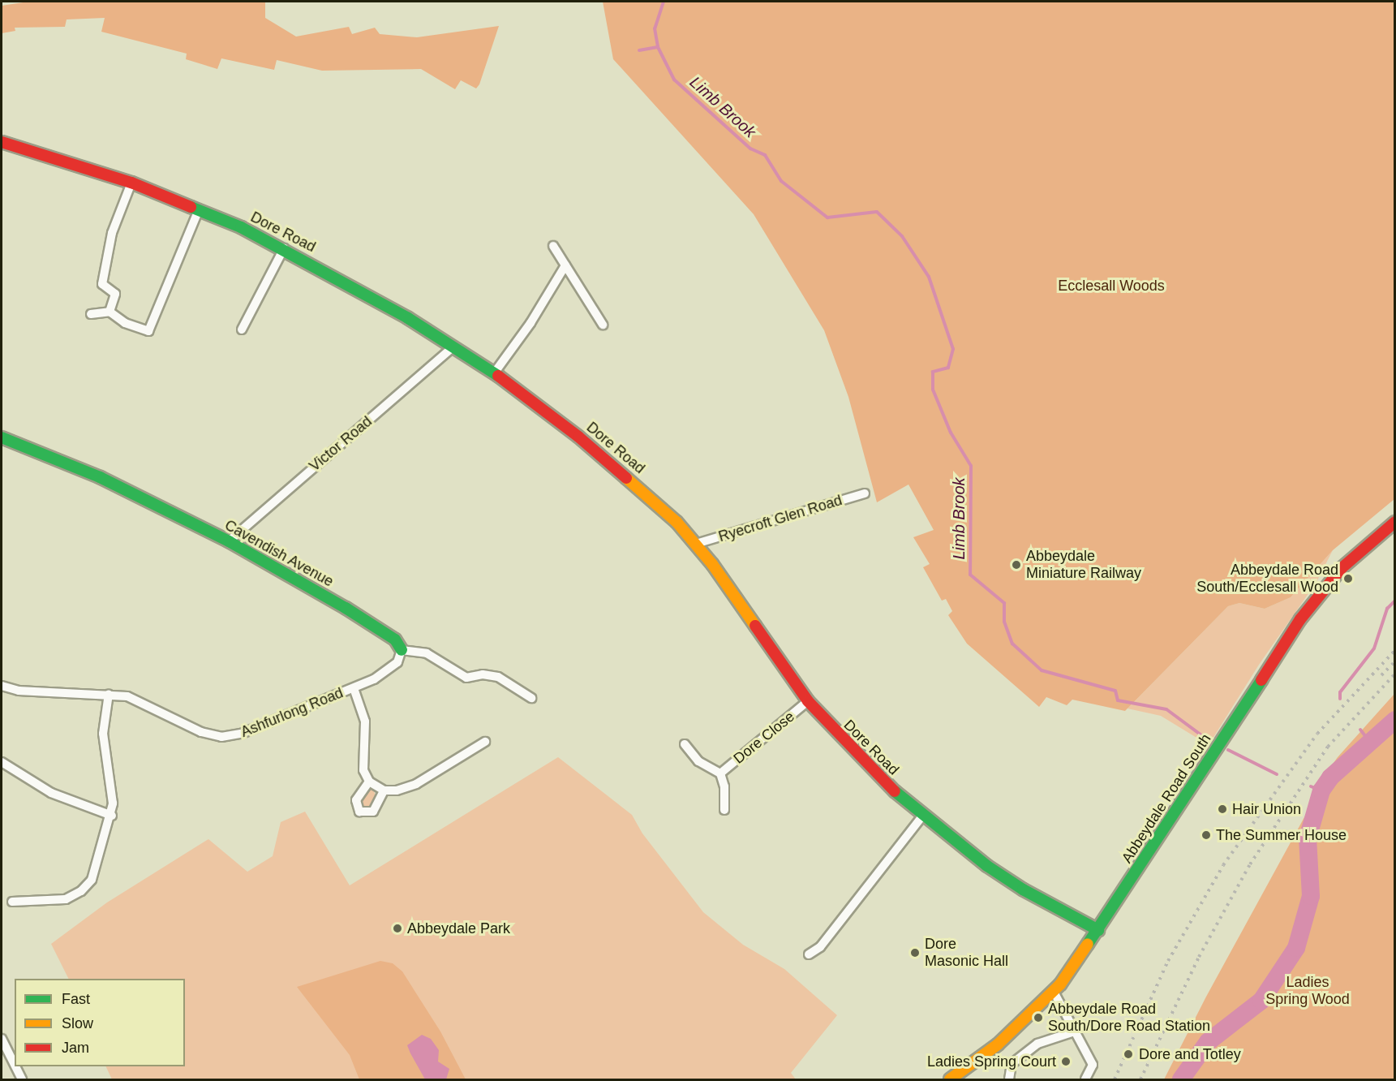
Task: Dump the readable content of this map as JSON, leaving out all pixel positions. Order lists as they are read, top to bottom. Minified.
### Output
{"streets":{"street":["Dore Road","Victor Road","Ryecroft Glen Road","Cavendish Avenue","Ashfurlong Road","Dore Close","Abbeydale Road South"]},"crossings":[["Dore Road","Victor Road"],["Dore Road","Ryecroft Glen Road"],["Dore Road","Dore Close"],["Dore Road","Abbeydale Road South"],["Victor Road","Cavendish Avenue"],["Cavendish Avenue","Ashfurlong Road"]],"water":["Limb Brook"],"parks":["Ecclesall Woods","Ladies Spring Wood"],"places":["Abbeydale Miniature Railway","Abbeydale Road South/Ecclesall Wood","Hair Union","The Summer House","Abbeydale Park","Dore Masonic Hall","Abbeydale Road South/Dore Road Station","Dore and Totley","Ladies Spring Court"],"legend":["Fast","Slow","Jam"]}
